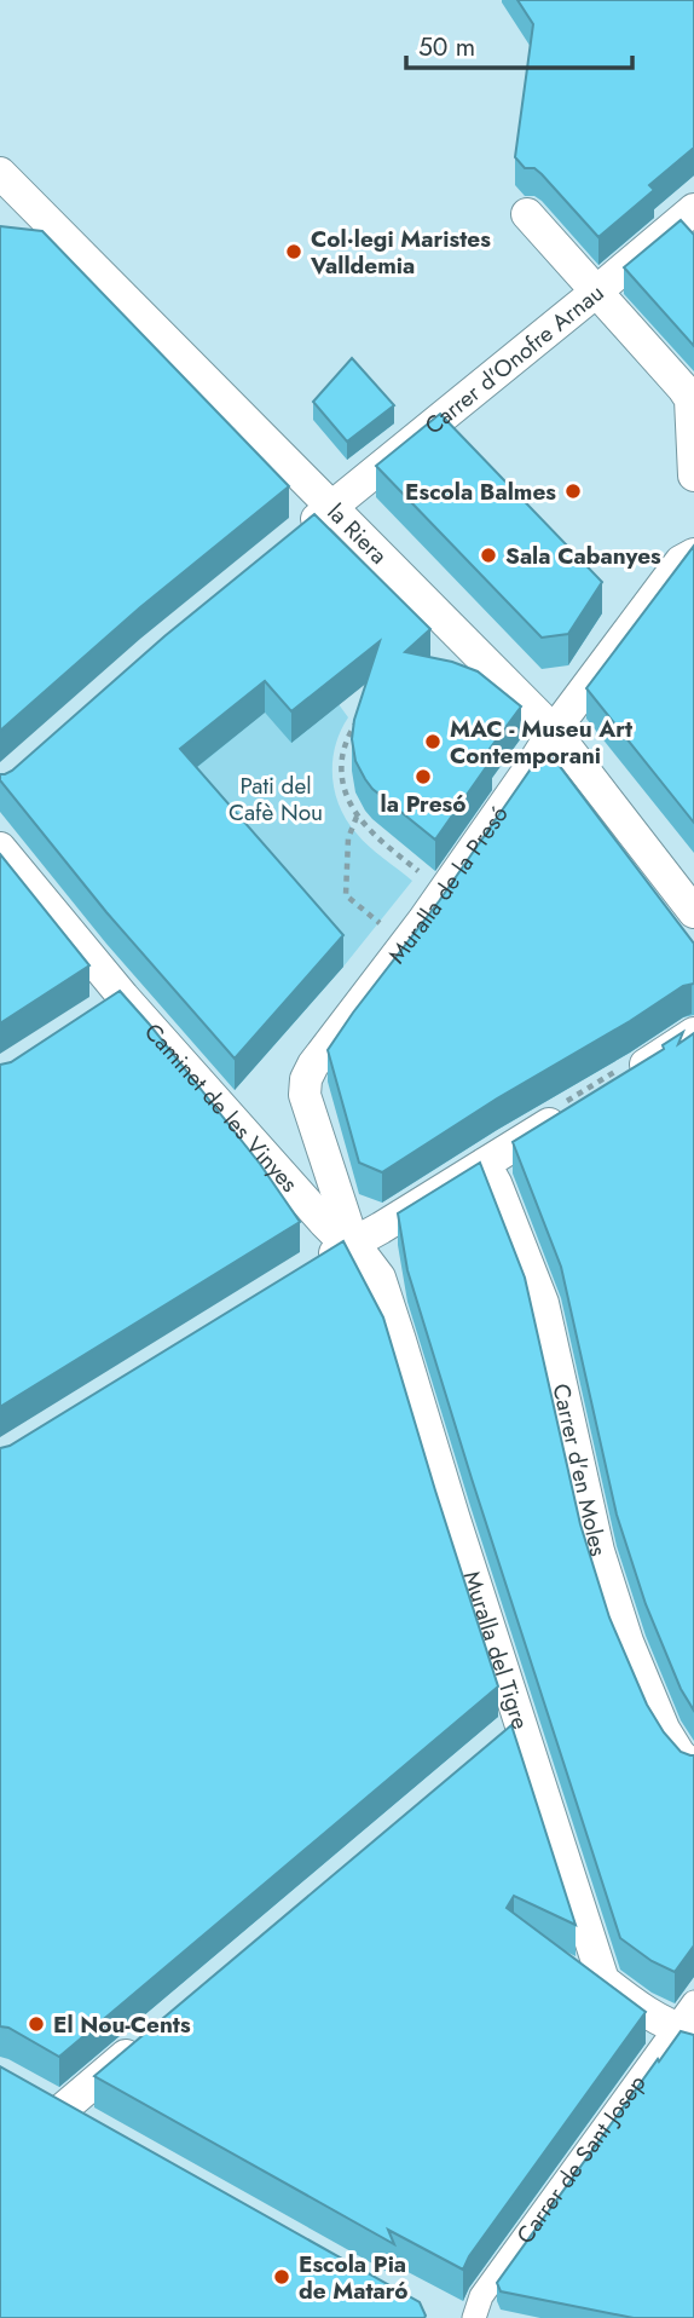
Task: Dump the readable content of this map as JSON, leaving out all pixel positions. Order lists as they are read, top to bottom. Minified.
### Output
{"streets":{"street":["Carrer d'Onofre Arnau","la Riera","Muralla de la Presó","Caminet de les Vinyes","Carrer d'en Moles","Muralla del Tigre","Carrer de Sant Josep"]},"crossings":[["Carrer d'Onofre Arnau","la Riera"],["la Riera","Muralla de la Presó"],["Muralla de la Presó","Caminet de les Vinyes"],["Muralla de la Presó","Muralla del Tigre"],["Caminet de les Vinyes","Muralla del Tigre"],["Muralla del Tigre","Carrer de Sant Josep"]],"parks":["Pati del Cafè Nou"],"places":["Col·legi Maristes Valldemia","Escola Balmes","Sala Cabanyes","MAC - Museu Art Contemporani","la Presó","El Nou-Cents","Escola Pia de Mataró"],"scale_bar":"50 m"}
